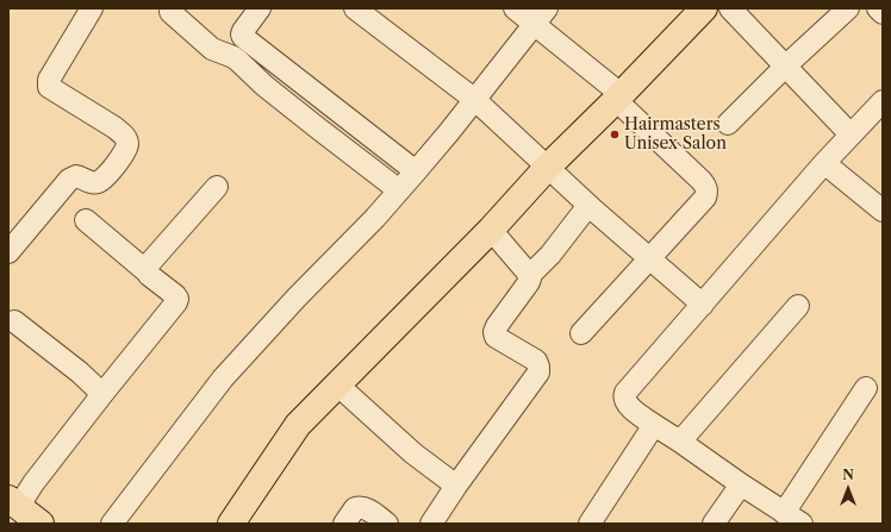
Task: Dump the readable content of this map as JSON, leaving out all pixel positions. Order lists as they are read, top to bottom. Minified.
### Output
{"places":["Hairmasters Unisex Salon"],"north":"top"}
